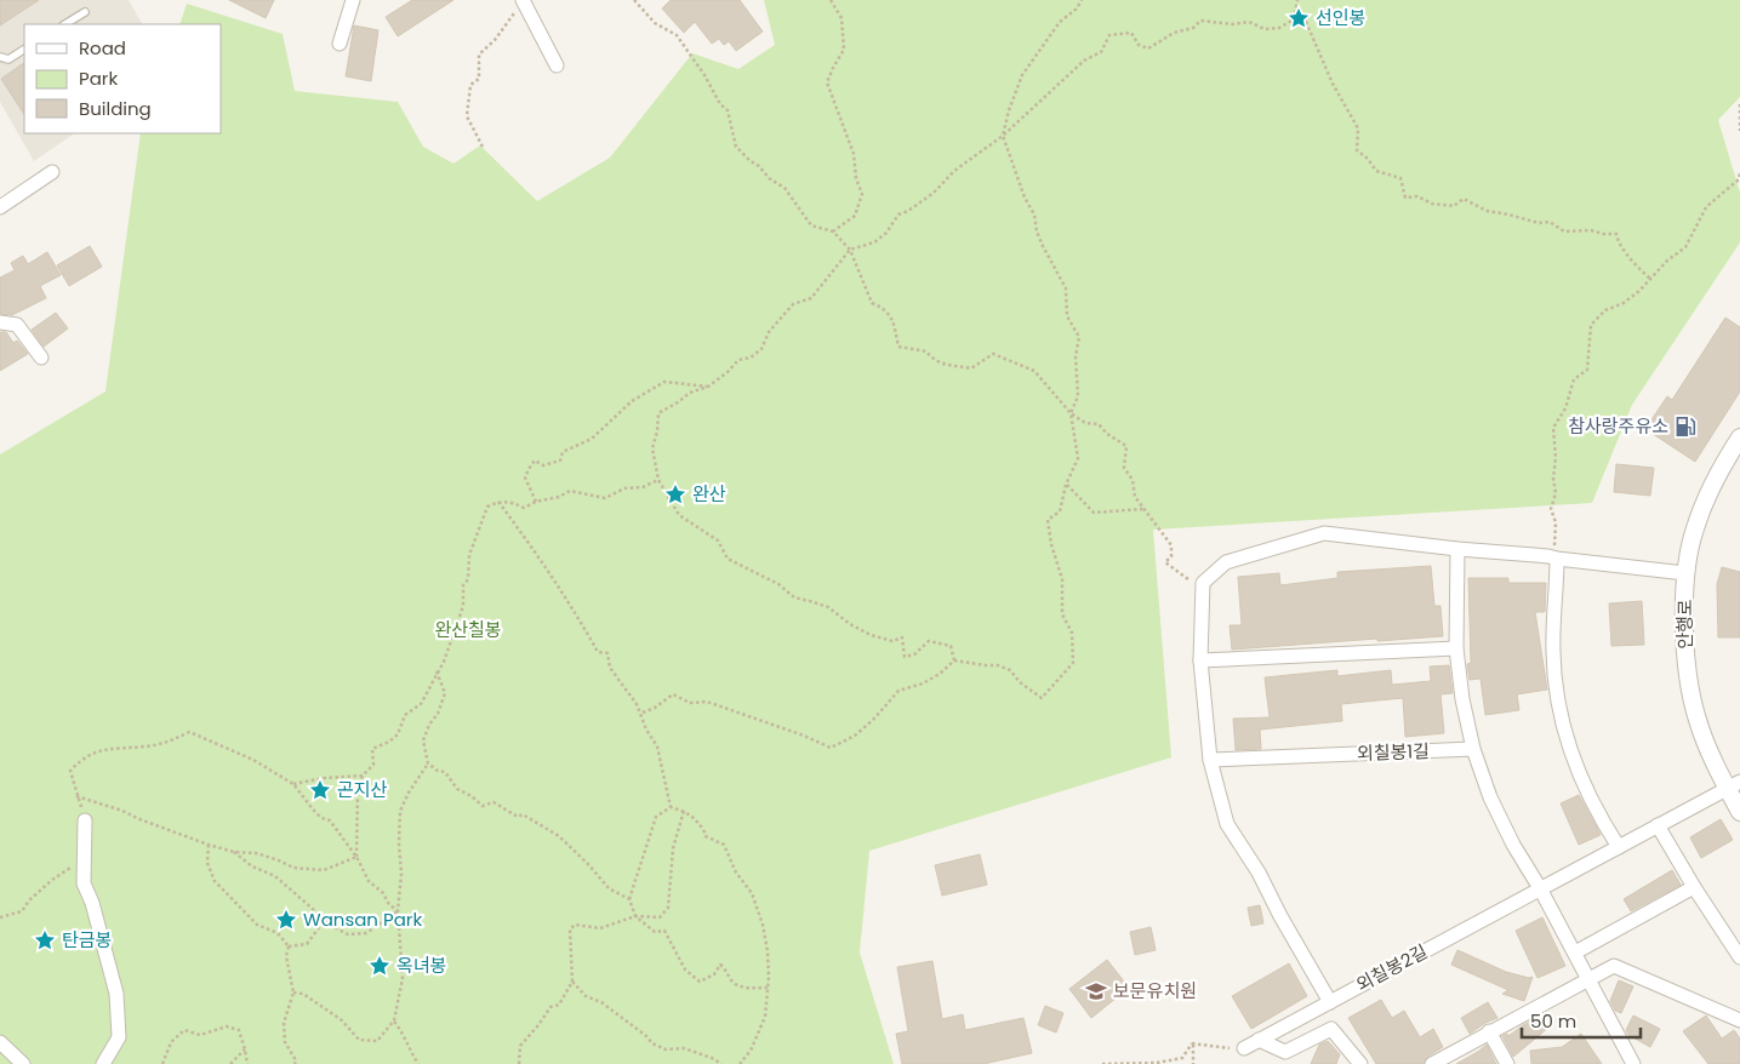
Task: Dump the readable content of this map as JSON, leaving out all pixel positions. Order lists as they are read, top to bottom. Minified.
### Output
{"streets":{"street":["안행로","외칠봉1길","외칠봉2길"]},"crossings":[["안행로","외칠봉2길"]],"parks":["완산칠봉"],"places":{"place":["선인봉","완산","곤지산","Wansan Park","탄금봉","옥녀봉"],"fuel station":["참사랑주유소"],"school or university":["보문유치원"]},"legend":["Road","Park","Building"],"scale_bar":"50 m"}
